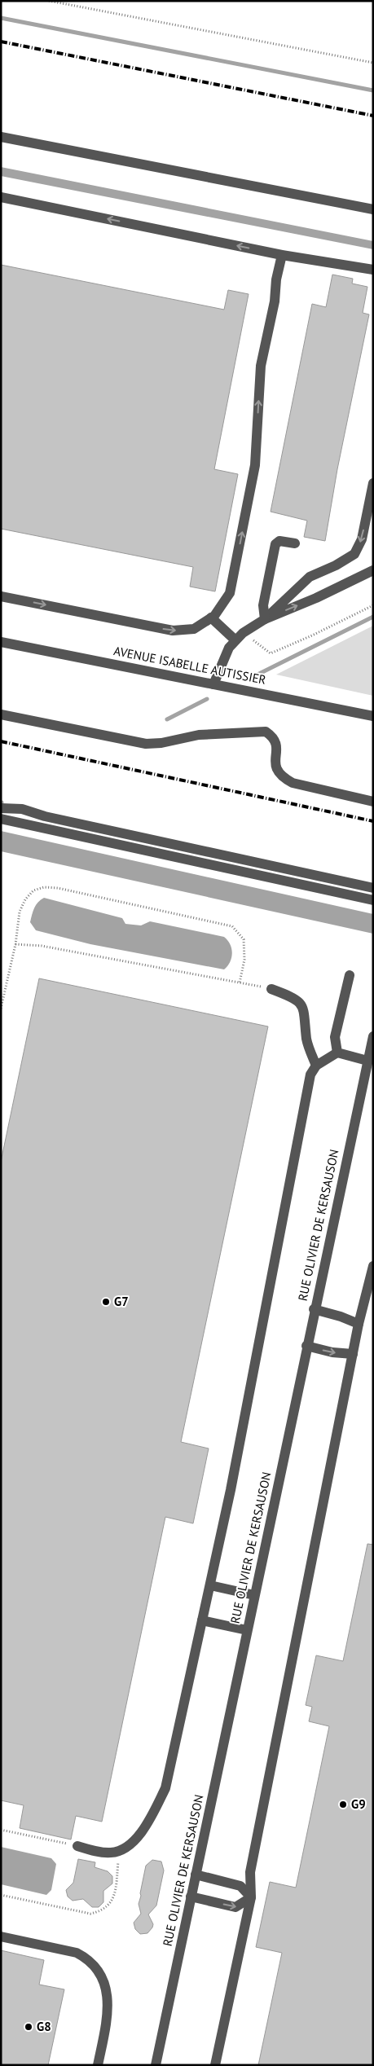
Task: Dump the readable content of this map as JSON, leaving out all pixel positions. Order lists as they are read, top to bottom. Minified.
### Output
{"streets":{"street":["AVENUE ISABELLE AUTISSIER","RUE OLIVIER DE KERSAUSON"]},"places":["G7","G9","G8"]}
